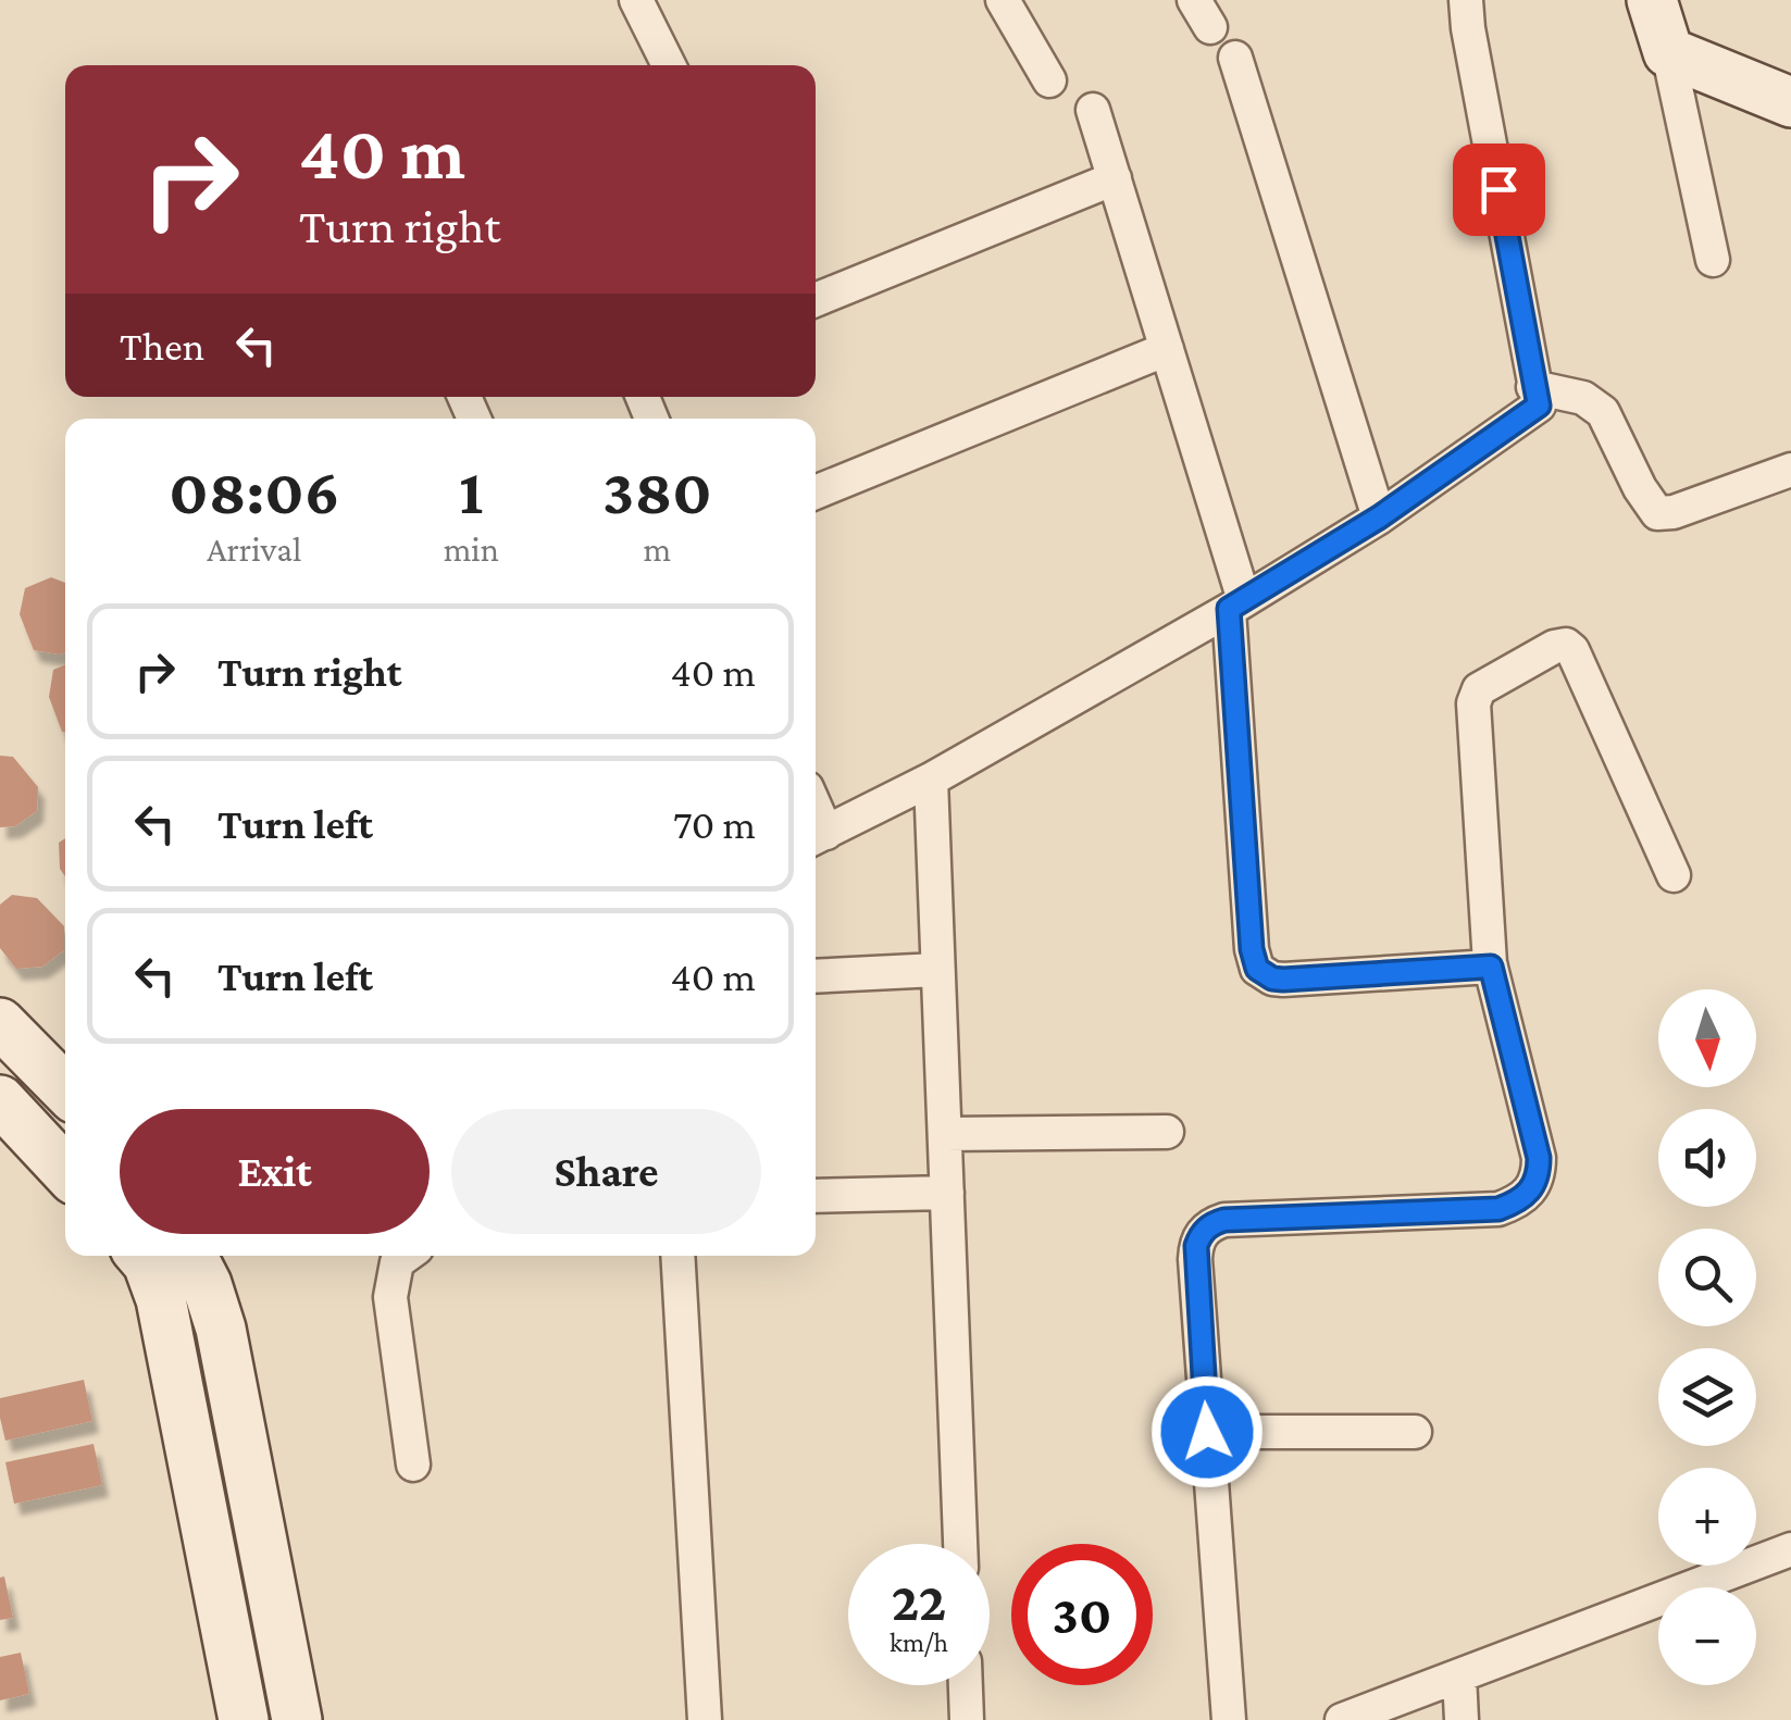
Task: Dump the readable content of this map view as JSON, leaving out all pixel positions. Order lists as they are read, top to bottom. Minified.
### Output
{"north":"bottom","page":{"turn":["40 m","Turn right"],"then":"Then","eta":["08:06","Arrival","1","min","380","m"],"list":[{"name":"Turn right","value":"40 m"},{"name":"Turn left","value":"70 m"},{"name":"Turn left","value":"40 m"}],"map_buttons":["+","−"],"buttons":["Exit","Share"],"speed":"22 km/h","limit":"30"}}
